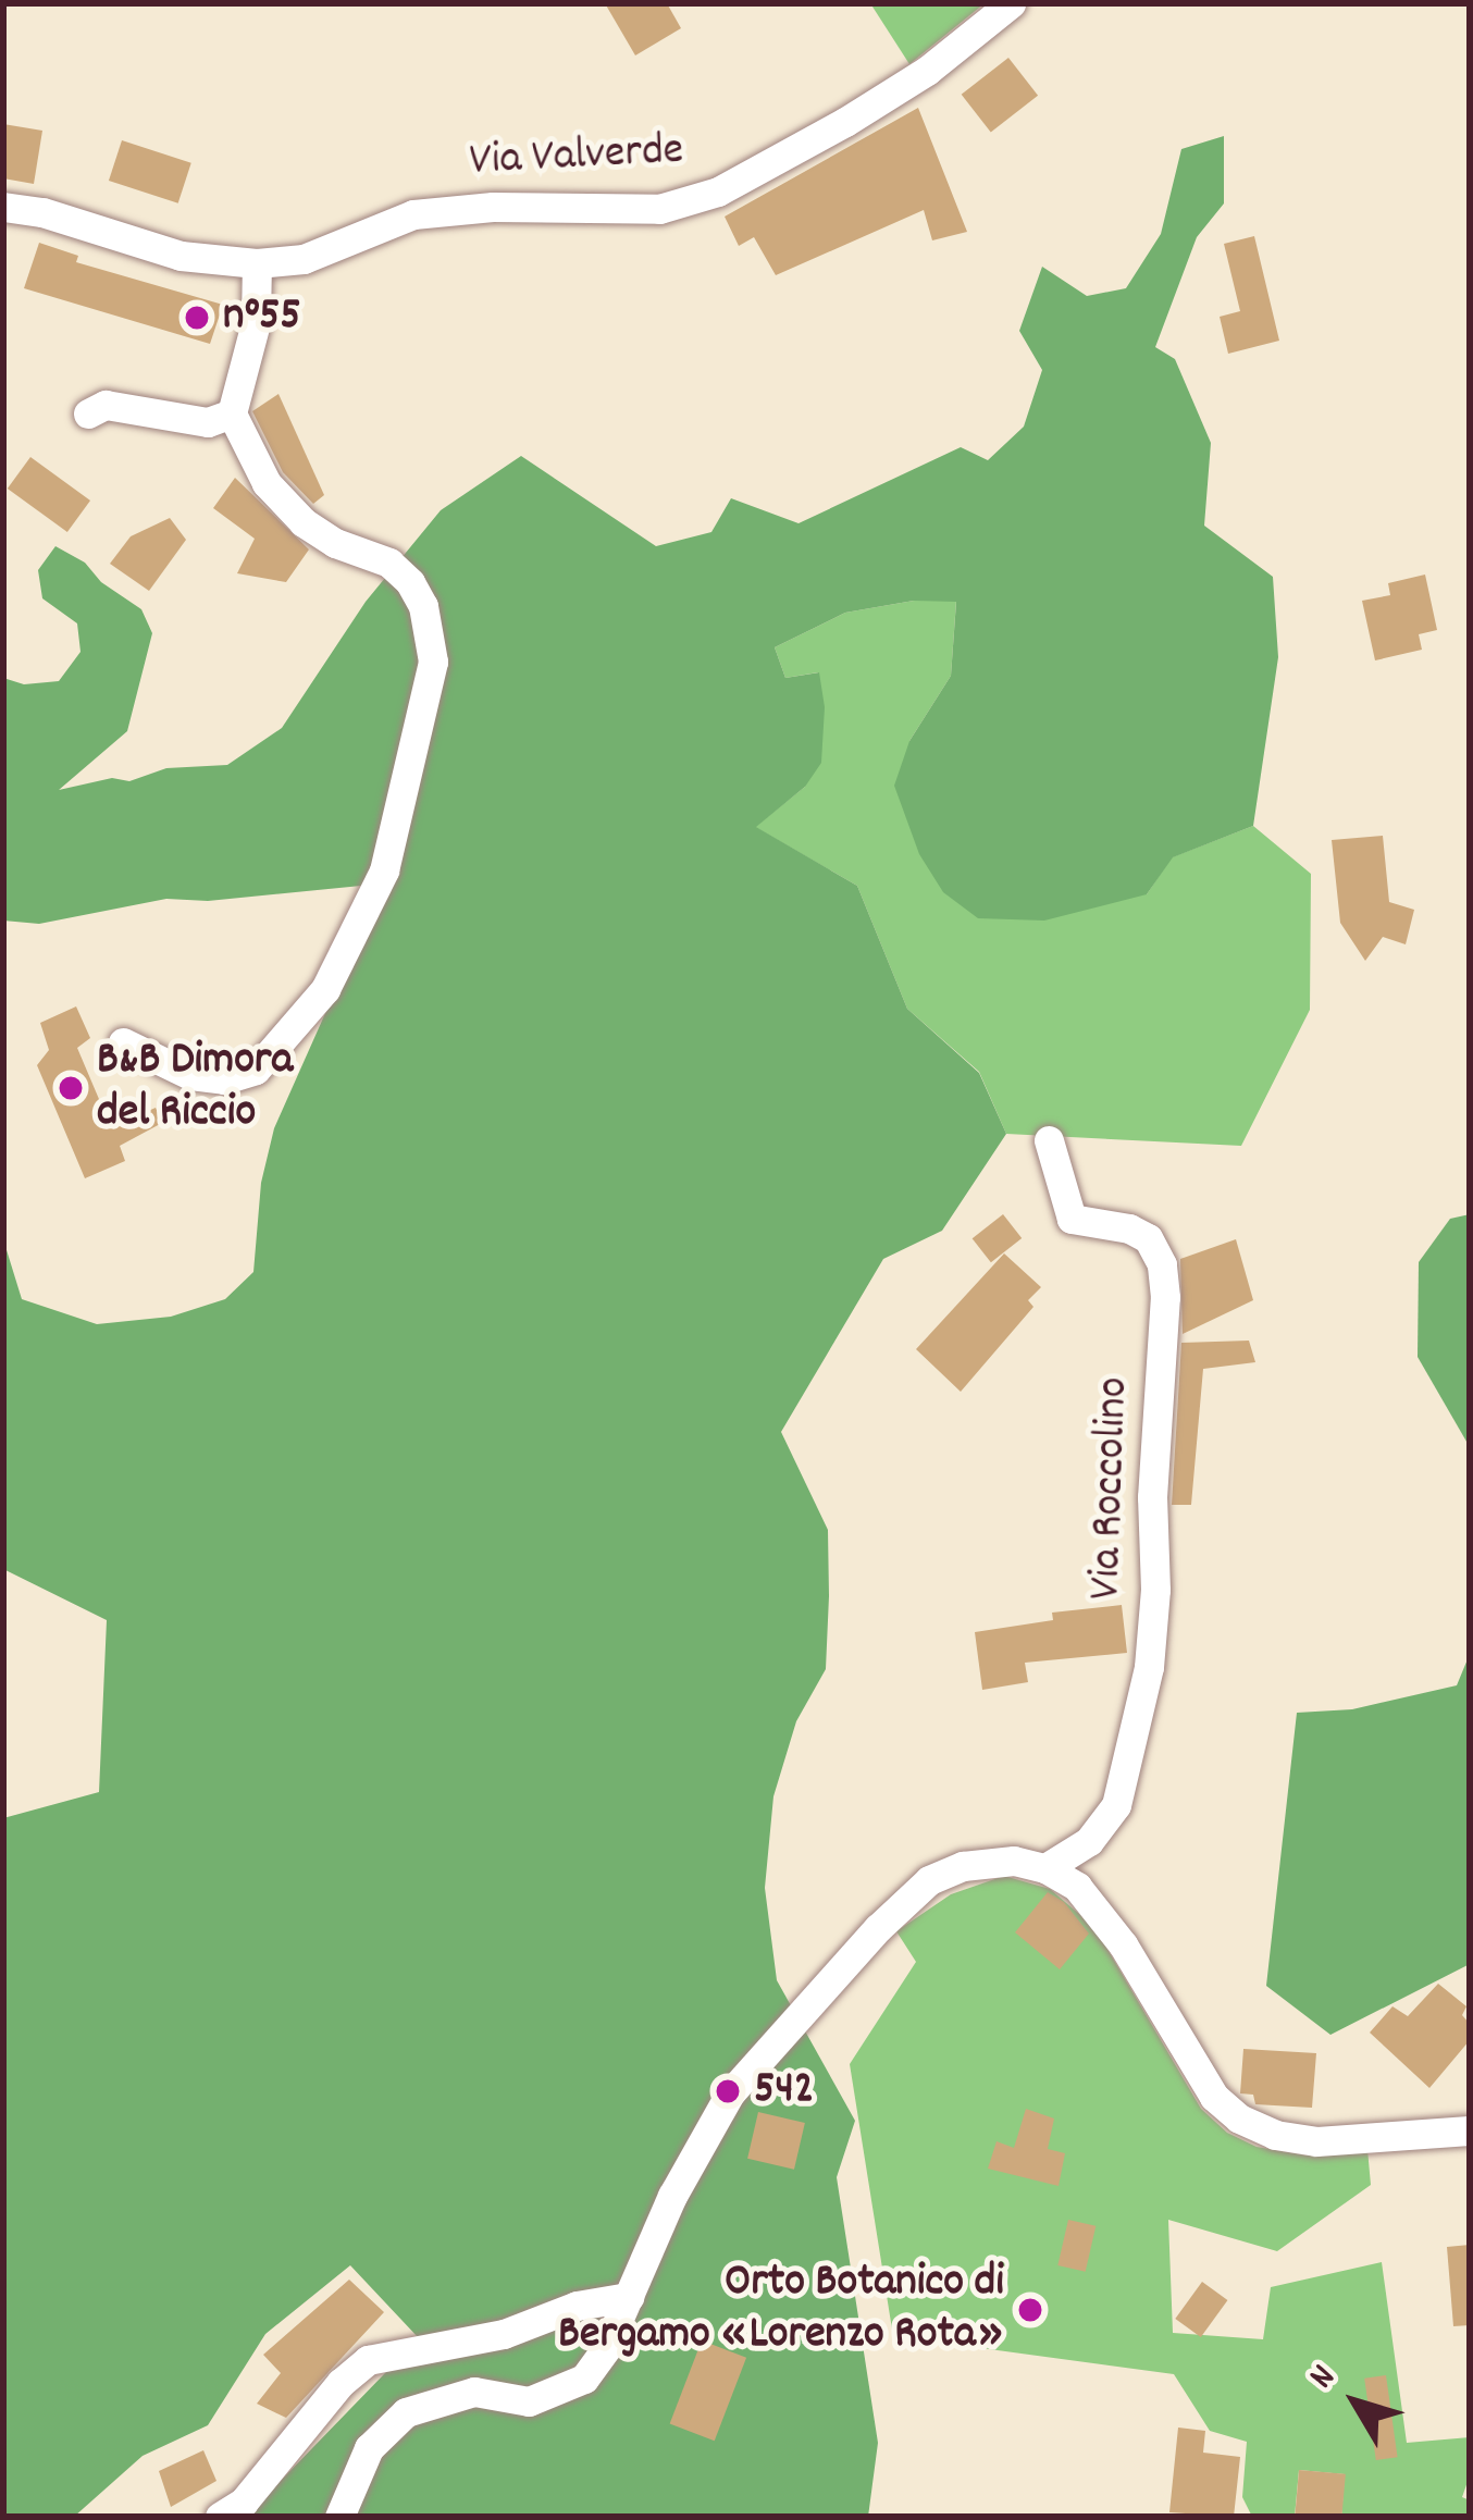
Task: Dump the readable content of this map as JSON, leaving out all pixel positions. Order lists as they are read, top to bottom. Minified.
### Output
{"streets":{"street":["Via Valverde","Via Roccolino"]},"places":["n°55","B&B Dimora del Riccio","542","Orto Botanico di Bergamo «Lorenzo Rota»"],"north":"top left"}
